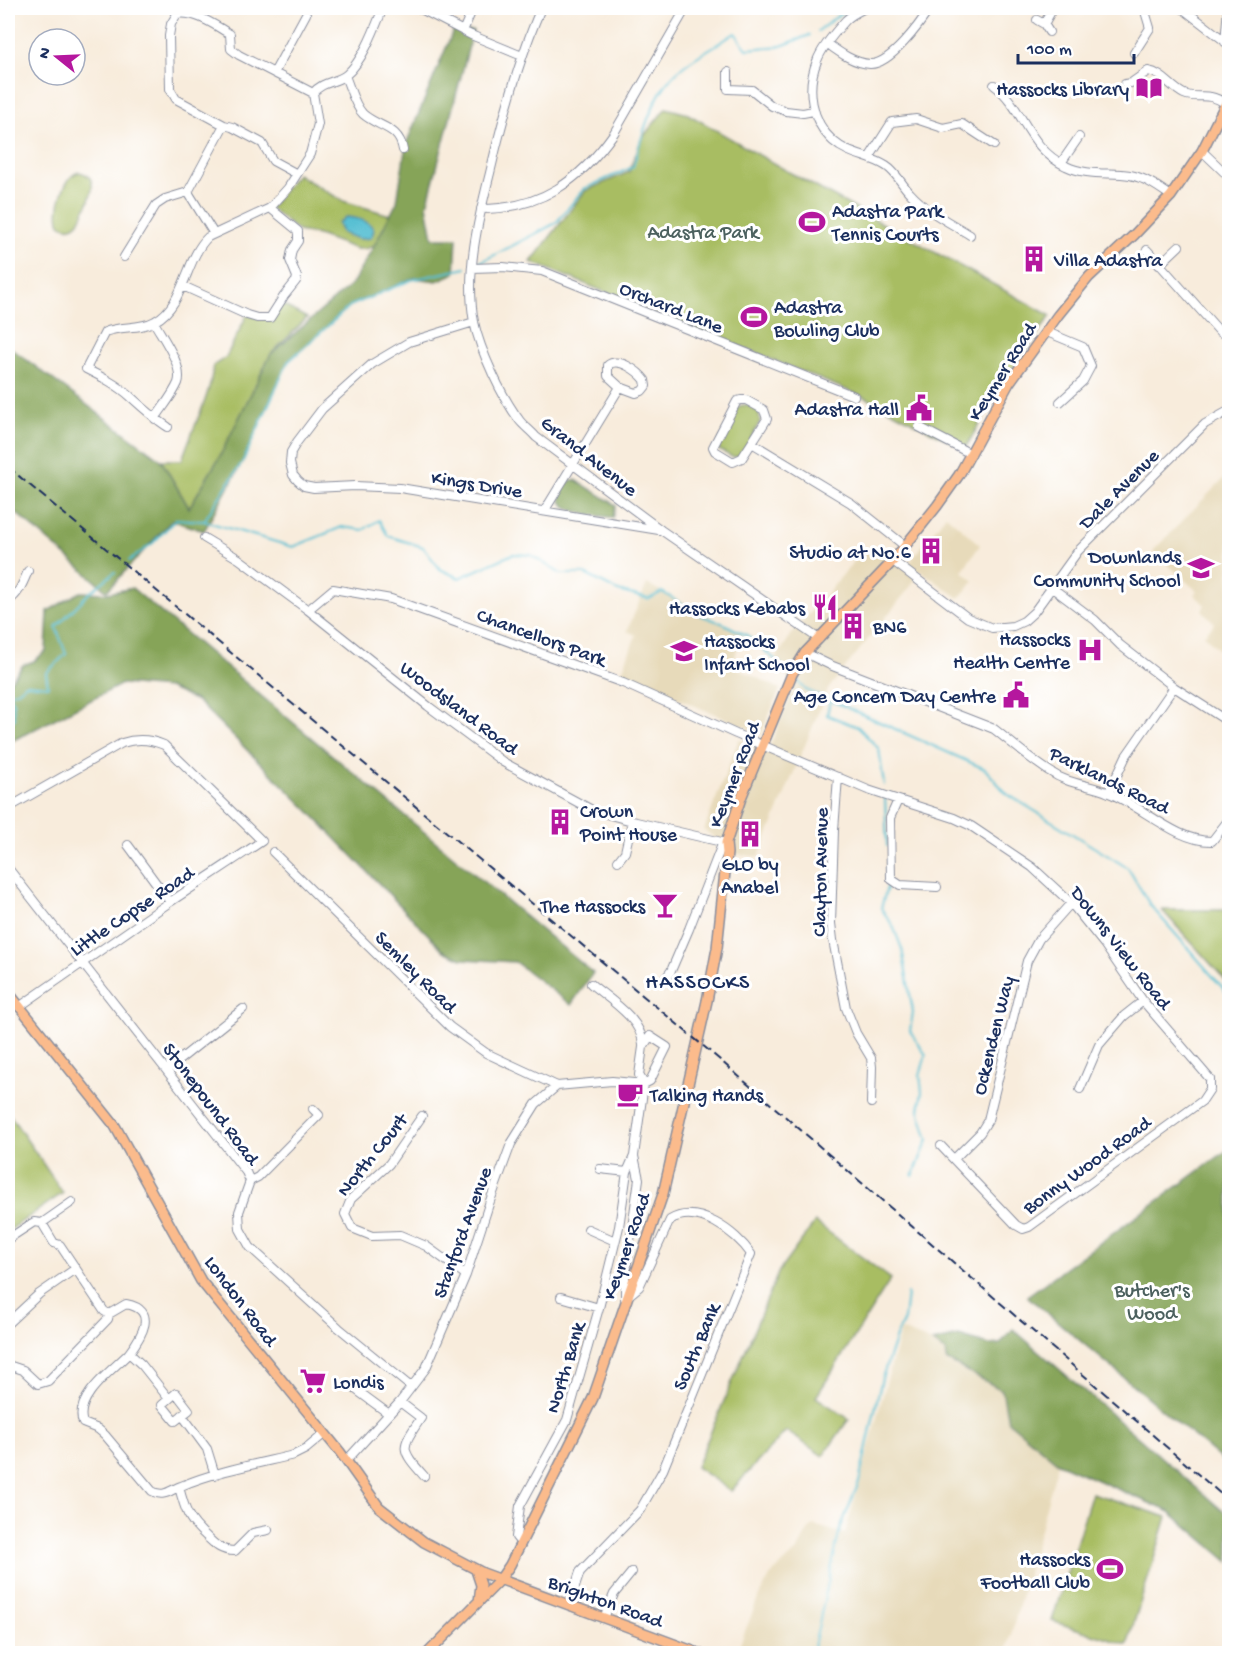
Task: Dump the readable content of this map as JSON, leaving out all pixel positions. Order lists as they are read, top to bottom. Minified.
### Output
{"streets":{"main road":["Keymer Road","London Road","Brighton Road"],"street":["Orchard Lane","Grand Avenue","Kings Drive","Dale Avenue","Chancellors Park","Woodsland Road","Parklands Road","Clayton Avenue","Little Copse Road","Downs View Road","Semley Road","Ockenden Way","Stonepound Road","North Court","Bonny Wood Road","Stanford Avenue","South Bank","North Bank"]},"crossings":[["Orchard Lane","Grand Avenue"],["Keymer Road","Grand Avenue"],["Keymer Road","Dale Avenue"],["Keymer Road","Chancellors Park"],["Keymer Road","Woodsland Road"],["Keymer Road","Parklands Road"],["Keymer Road","Downs View Road"],["Keymer Road","London Road"],["Keymer Road","South Bank"],["Keymer Road","North Bank"],["Keymer Road","Brighton Road"],["Grand Avenue","Kings Drive"],["Chancellors Park","Woodsland Road"],["Chancellors Park","Downs View Road"],["Clayton Avenue","Downs View Road"],["Little Copse Road","Stonepound Road"],["Little Copse Road","London Road"],["Downs View Road","Ockenden Way"],["Downs View Road","Bonny Wood Road"],["Semley Road","Stanford Avenue"],["Ockenden Way","Bonny Wood Road"],["Stonepound Road","Stanford Avenue"],["North Court","Stanford Avenue"],["Stanford Avenue","London Road"],["London Road","Brighton Road"],["South Bank","Brighton Road"]],"districts":["HASSOCKS"],"parks":["Adastra Park","Butcher's Wood"],"places":{"library":["Hassocks Library"],"sports":["Adastra Park Tennis Courts","Adastra Bowling Club","Hassocks Football Club"],"building":["Villa Adastra","Studio at No.6","BN6","Crown Point House","GLO by Anabel"],"public building":["Adastra Hall","Age Concern Day Centre"],"school or university":["Downlands Community School","Hassocks Infant School"],"restaurant":["Hassocks Kebabs"],"hospital":["Hassocks Health Centre"],"bar":["The Hassocks"],"cafe":["Talking Hands"],"supermarket":["Londis"]},"scale_bar":"100 m","north":"left"}
